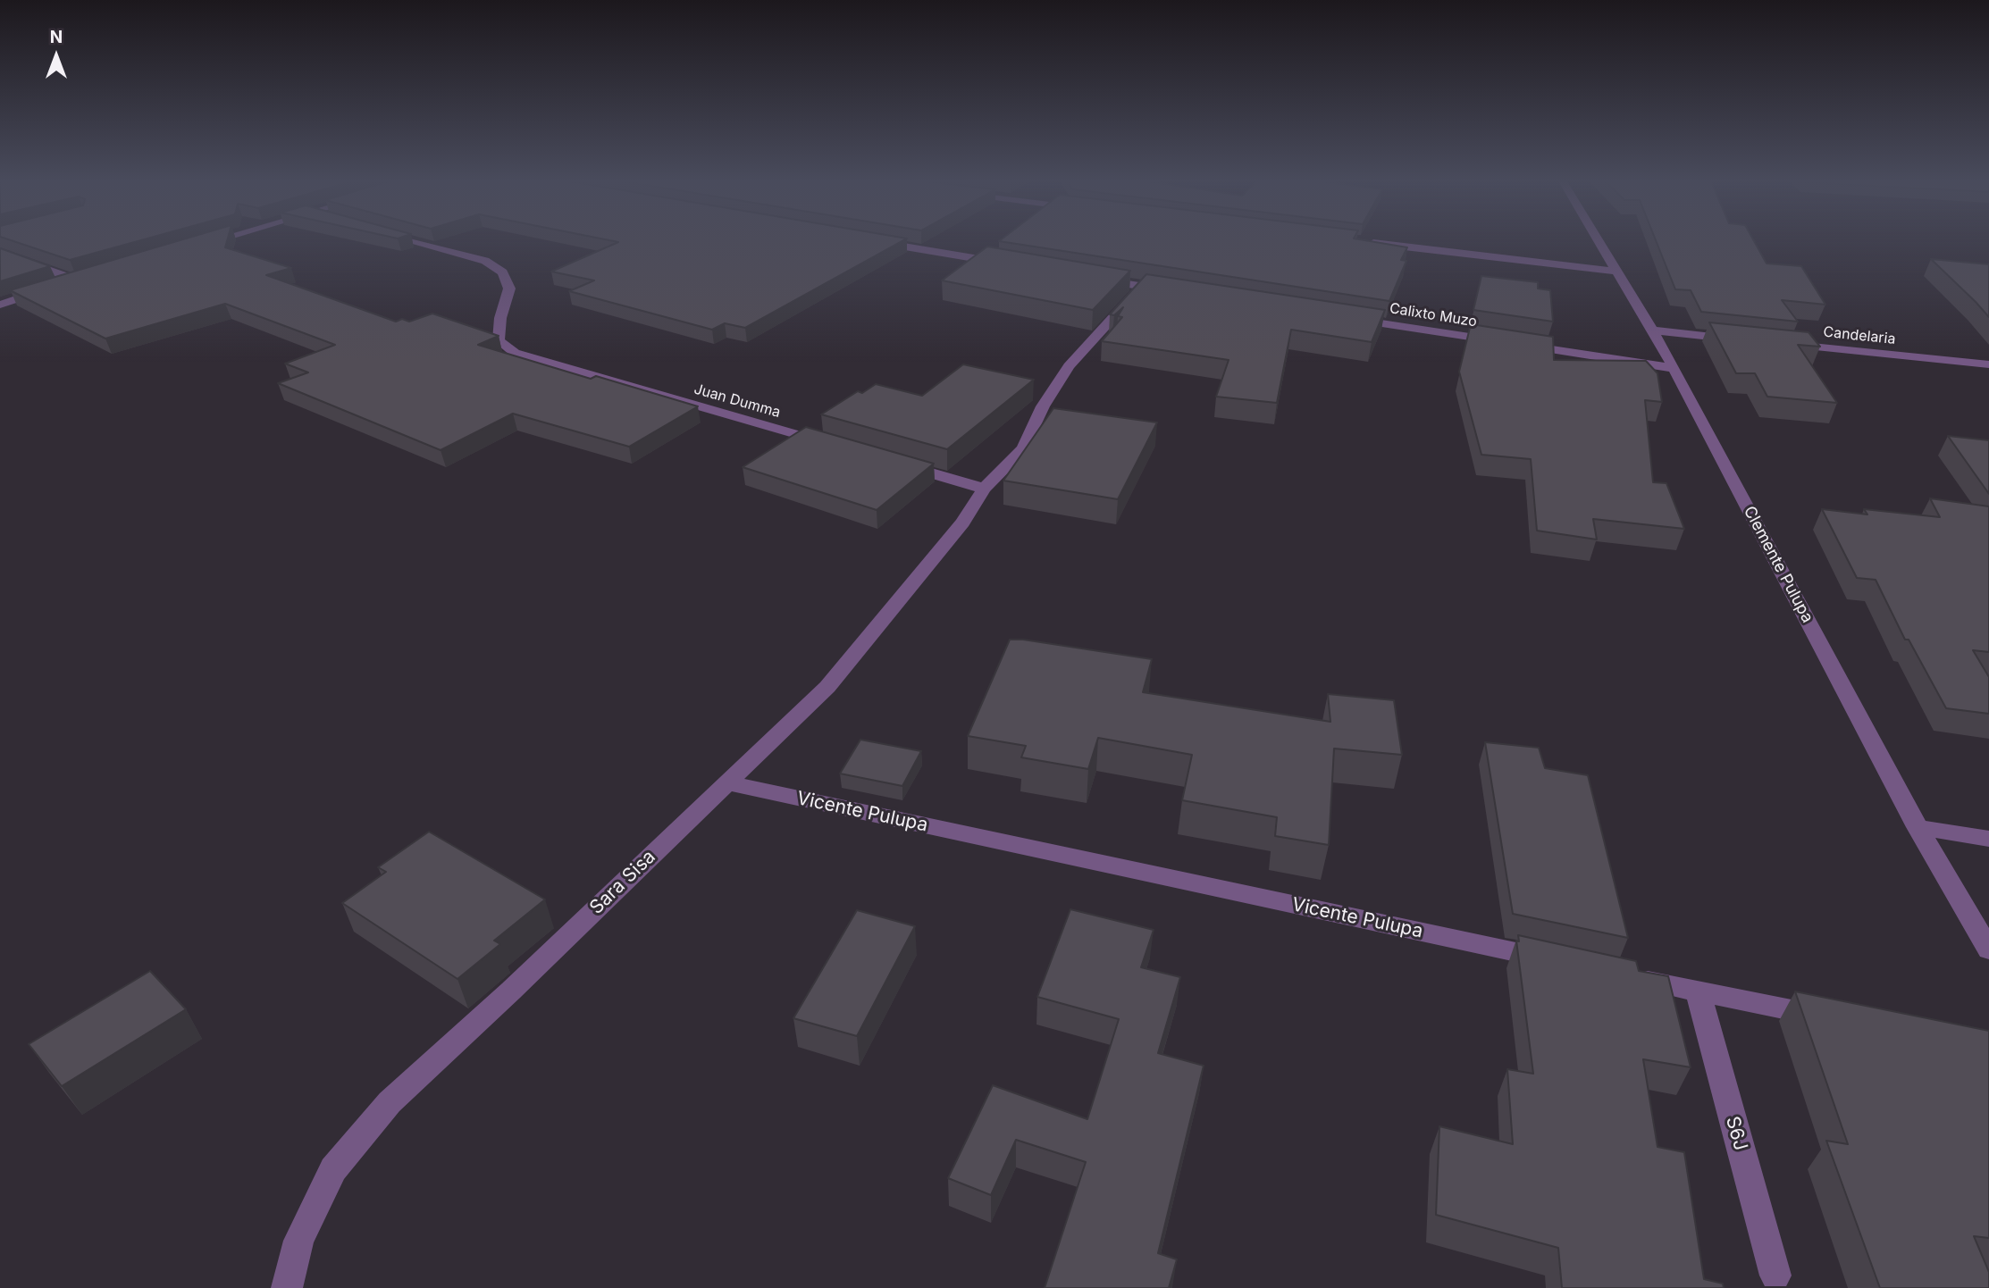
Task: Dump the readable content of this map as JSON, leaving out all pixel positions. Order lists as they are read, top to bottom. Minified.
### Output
{"streets":{"street":["Calixto Muzo","Candelaria","Juan Dumma","Clemente Pulupa","Vicente Pulupa","Sara Sisa","S6J"]},"crossings":[["Calixto Muzo","Clemente Pulupa"],["Vicente Pulupa","Sara Sisa"]],"north":"top"}
